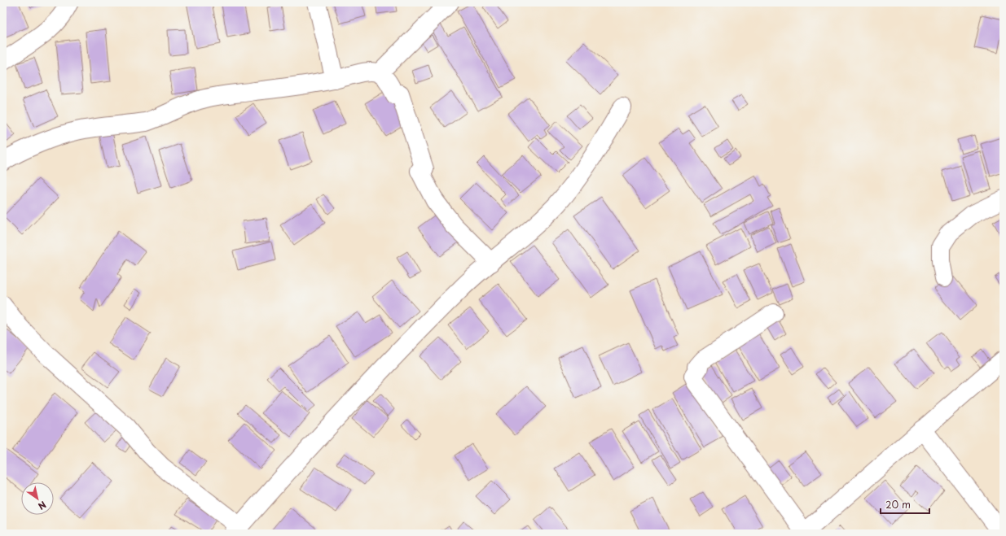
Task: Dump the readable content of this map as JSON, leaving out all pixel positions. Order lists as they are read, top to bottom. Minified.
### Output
{"scale_bar":"20 m","north":"bottom right"}
